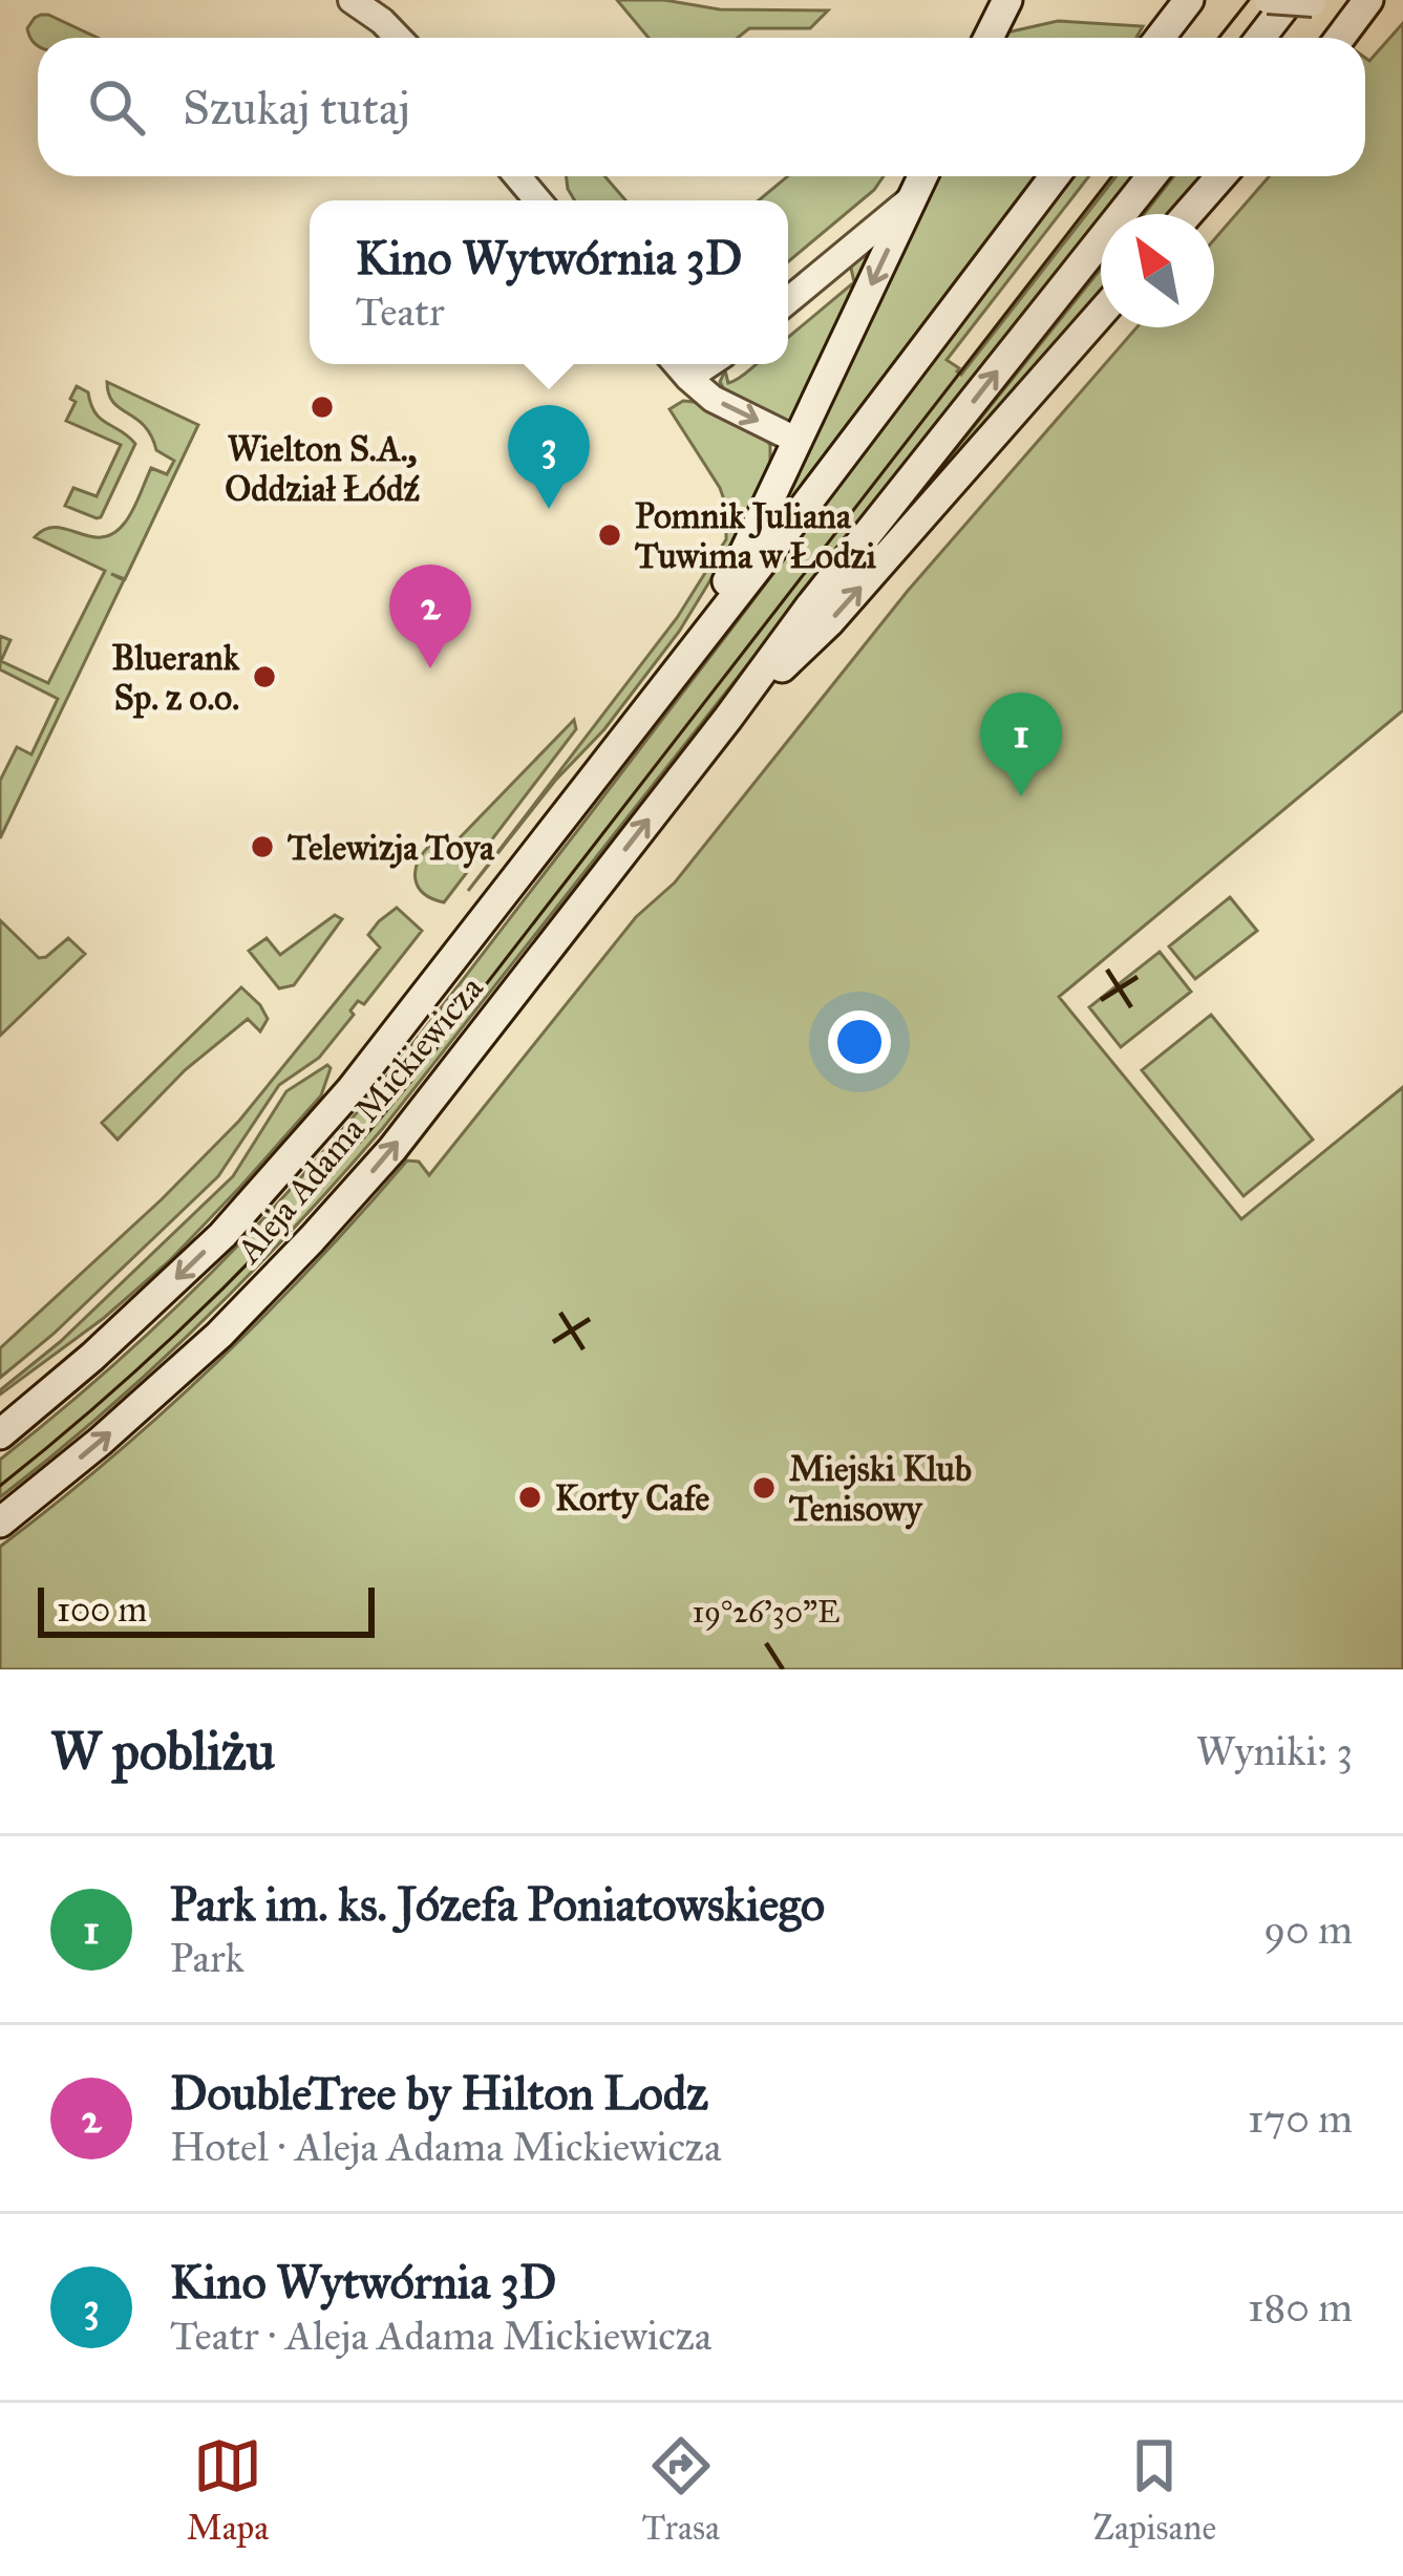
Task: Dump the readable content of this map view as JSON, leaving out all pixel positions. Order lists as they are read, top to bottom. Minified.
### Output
{"streets":{"main road":["Aleja Adama Mickiewicza"]},"places":["Wielton S.A., Oddział Łódź","Pomnik Juliana Tuwima w Łodzi","Bluerank Sp. z o.o.","Telewizja Toya","Miejski Klub Tenisowy","Korty Cafe"],"scale_bar":"100 m","north":"top left","page":{"search":"Szukaj tutaj","popup":["Kino Wytwórnia 3D","Teatr"],"pins":["3","2","1"],"scale":"100 m","heading":["W pobliżu","Wyniki: 3"],"list":[{"mark":"1","name":"Park im. ks. Józefa Poniatowskiego","note":"Park","value":"90 m"},{"mark":"2","name":"DoubleTree by Hilton Lodz","note":"Hotel · Aleja Adama Mickiewicza","value":"170 m"},{"mark":"3","name":"Kino Wytwórnia 3D","note":"Teatr · Aleja Adama Mickiewicza","value":"180 m"}],"nav":["Mapa","Trasa","Zapisane"]},"coordinates":["19°26'30\"E"]}
